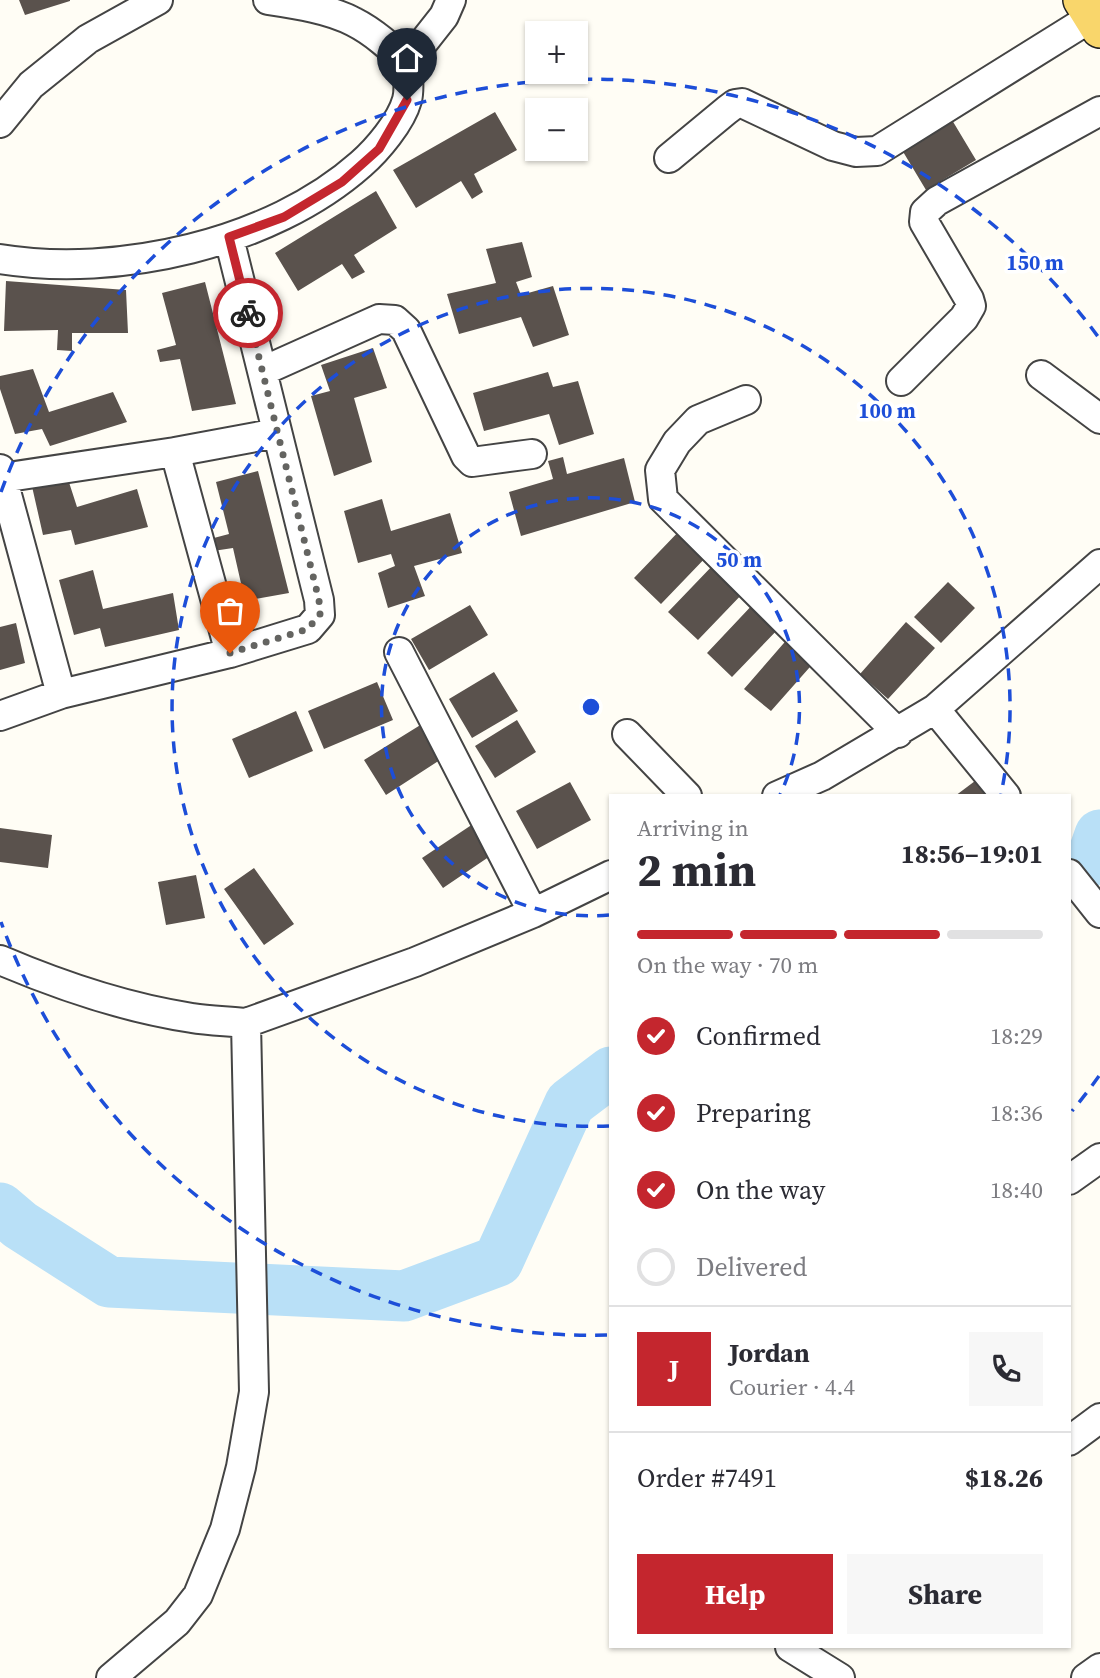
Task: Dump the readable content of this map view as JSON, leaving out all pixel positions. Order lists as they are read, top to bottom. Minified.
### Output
{"page":{"map_buttons":["+","−"],"heading":["2 min","Arriving in","18:56–19:01"],"panel":["Jordan","Courier · 4.4","Order #7491","$18.26"],"bar":"On the way · 70 m","list":[["Confirmed","18:29"],["Preparing","18:36"],["On the way","18:40"],"Delivered"],"round":"J","buttons":["Help","Share"]},"rings":["150 m","100 m","50 m"]}
